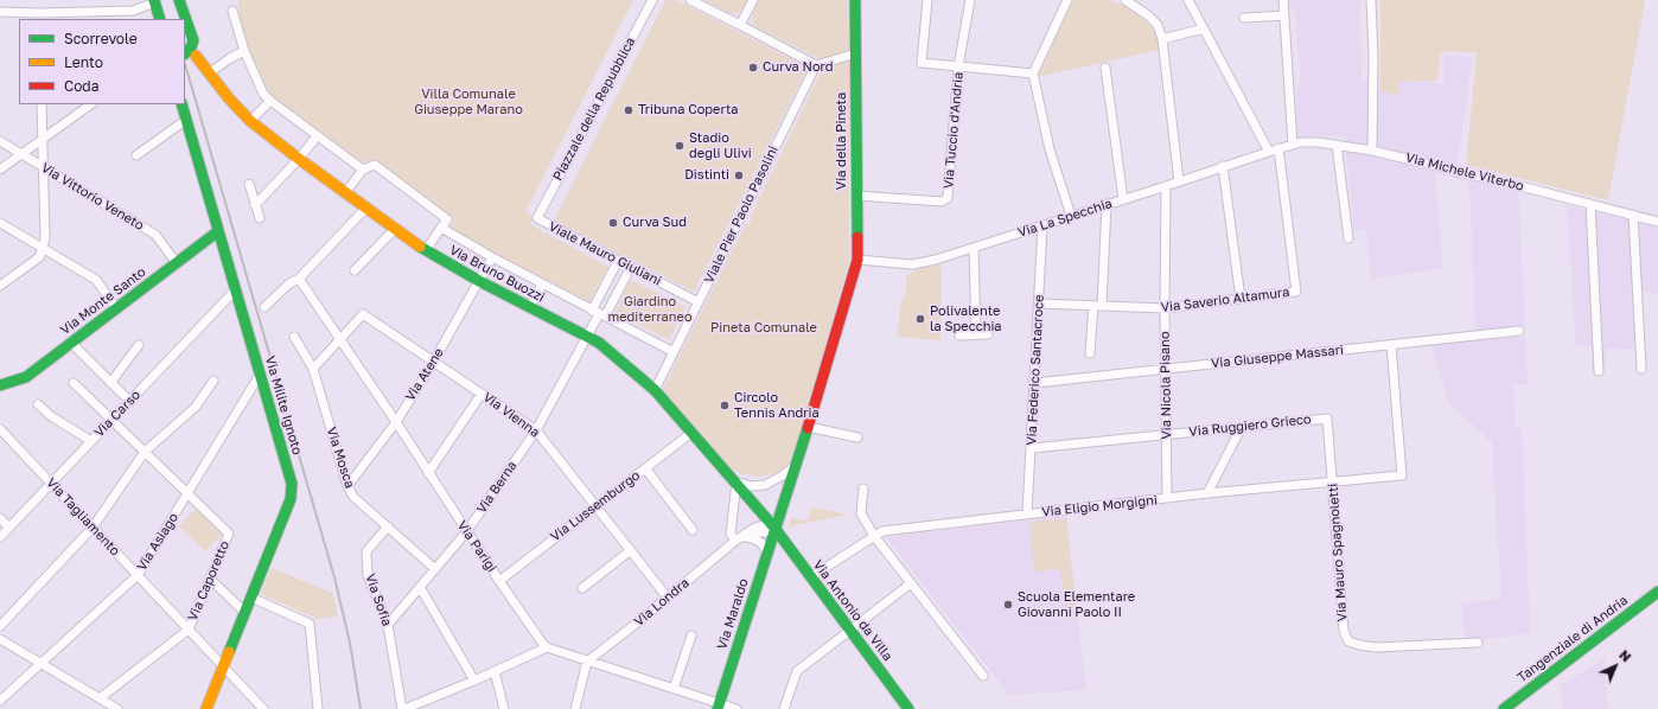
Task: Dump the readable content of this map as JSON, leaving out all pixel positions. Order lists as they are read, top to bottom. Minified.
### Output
{"streets":{"street":["Piazzale della Repubblica","Via Tuccio d'Andria","Via della Pineta","Via Michele Viterbo","Via Vittorio Veneto","Viale Pier Paolo Pasolini","Via La Specchia","Viale Mauro Giuliani","Via Bruno Buozzi","Via Saverio Altamura","Via Monte Santo","Via Giuseppe Massari","Via Federico Santacroce","Via Atene","Via Nicola Pisano","Via Milite Ignoto","Via Carso","Via Vienna","Via Ruggiero Grieco","Via Mosca","Via Berna","Via Lussemburgo","Via Eligio Morgigni","Via Tagliamento","Via Asiago","Via Parigi","Via Mauro Spagnoletti","Via Caporetto","Via Sofia","Via Londra","Via Antonio da Villa","Via Maraldo","Tangenziale di Andria"]},"crossings":[["Piazzale della Repubblica","Viale Mauro Giuliani"],["Via Tuccio d'Andria","Via della Pineta"],["Via della Pineta","Via La Specchia"],["Via della Pineta","Via Maraldo"],["Via Michele Viterbo","Via La Specchia"],["Via Michele Viterbo","Via Saverio Altamura"],["Via Vittorio Veneto","Via Monte Santo"],["Viale Pier Paolo Pasolini","Viale Mauro Giuliani"],["Viale Pier Paolo Pasolini","Via Bruno Buozzi"],["Via La Specchia","Via Federico Santacroce"],["Via La Specchia","Via Nicola Pisano"],["Via Bruno Buozzi","Via Atene"],["Via Bruno Buozzi","Via Berna"],["Via Bruno Buozzi","Via Lussemburgo"],["Via Bruno Buozzi","Via Londra"],["Via Bruno Buozzi","Via Antonio da Villa"],["Via Bruno Buozzi","Via Maraldo"],["Via Saverio Altamura","Via Federico Santacroce"],["Via Saverio Altamura","Via Nicola Pisano"],["Via Monte Santo","Via Milite Ignoto"],["Via Giuseppe Massari","Via Federico Santacroce"],["Via Giuseppe Massari","Via Nicola Pisano"],["Via Giuseppe Massari","Via Eligio Morgigni"],["Via Federico Santacroce","Via Ruggiero Grieco"],["Via Federico Santacroce","Via Eligio Morgigni"],["Via Atene","Via Vienna"],["Via Atene","Via Mosca"],["Via Atene","Via Parigi"],["Via Nicola Pisano","Via Ruggiero Grieco"],["Via Nicola Pisano","Via Eligio Morgigni"],["Via Milite Ignoto","Via Carso"],["Via Milite Ignoto","Via Tagliamento"],["Via Milite Ignoto","Via Asiago"],["Via Carso","Via Tagliamento"],["Via Vienna","Via Berna"],["Via Vienna","Via Lussemburgo"],["Via Vienna","Via Parigi"],["Via Vienna","Via Londra"],["Via Ruggiero Grieco","Via Mauro Spagnoletti"],["Via Mosca","Via Berna"],["Via Mosca","Via Sofia"],["Via Berna","Via Parigi"],["Via Berna","Via Sofia"],["Via Lussemburgo","Via Parigi"],["Via Eligio Morgigni","Via Mauro Spagnoletti"],["Via Eligio Morgigni","Via Antonio da Villa"],["Via Tagliamento","Via Asiago"],["Via Tagliamento","Via Caporetto"],["Via Asiago","Via Caporetto"],["Via Londra","Via Antonio da Villa"],["Via Londra","Via Maraldo"],["Via Antonio da Villa","Via Maraldo"]],"parks":["Villa Comunale Giuseppe Marano","Giardino mediterraneo","Pineta Comunale"],"places":["Curva Nord","Tribuna Coperta","Stadio degli Ulivi","Distinti","Curva Sud","Polivalente la Specchia","Circolo Tennis Andria","Scuola Elementare Giovanni Paolo II"],"legend":["Scorrevole","Lento","Coda"],"north":"top right"}
